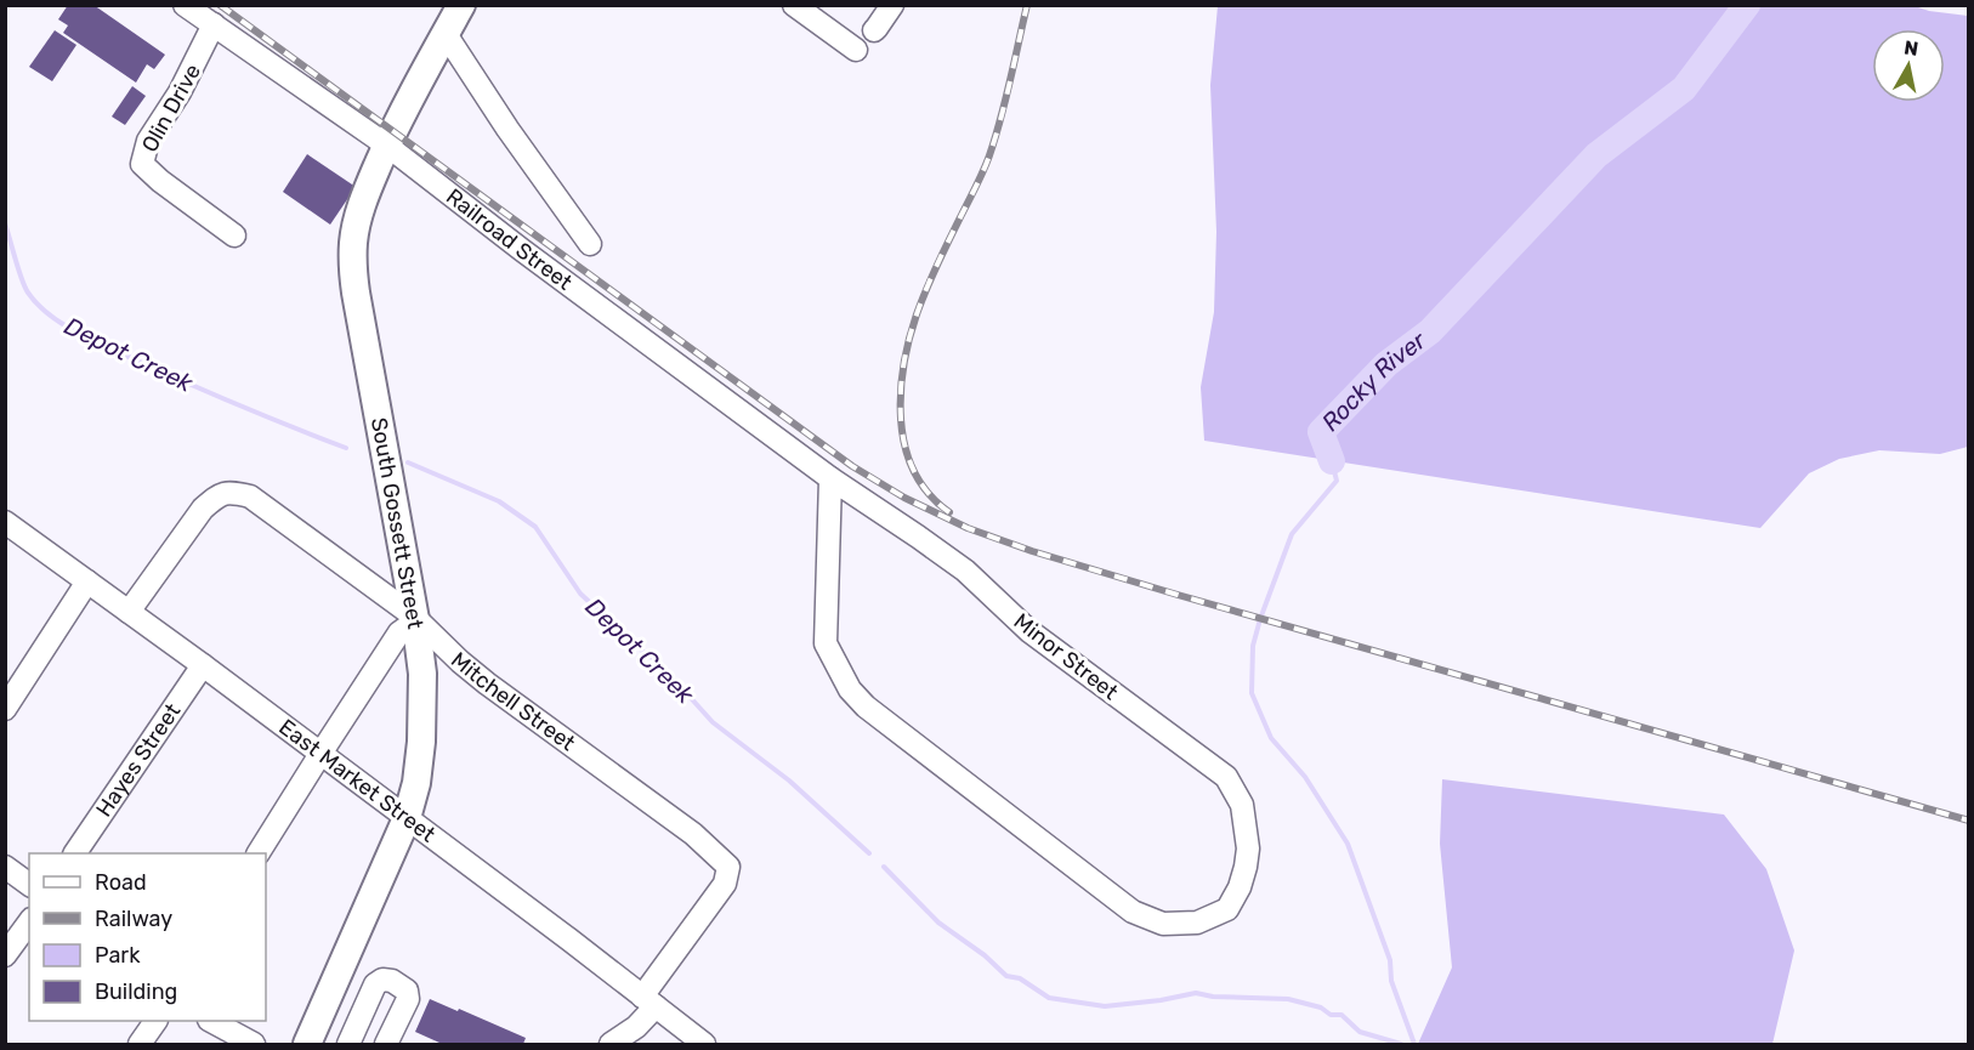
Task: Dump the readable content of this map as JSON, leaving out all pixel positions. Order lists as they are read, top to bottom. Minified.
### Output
{"streets":{"main road":["South Gossett Street"],"street":["Olin Drive","Railroad Street","Minor Street","Mitchell Street","Hayes Street","East Market Street"]},"crossings":[["Olin Drive","Railroad Street"],["Railroad Street","South Gossett Street"],["Railroad Street","Minor Street"],["South Gossett Street","Mitchell Street"],["South Gossett Street","East Market Street"],["Mitchell Street","East Market Street"],["Hayes Street","East Market Street"]],"water":["Depot Creek","Rocky River"],"legend":["Road","Railway","Park","Building"],"north":"top"}
